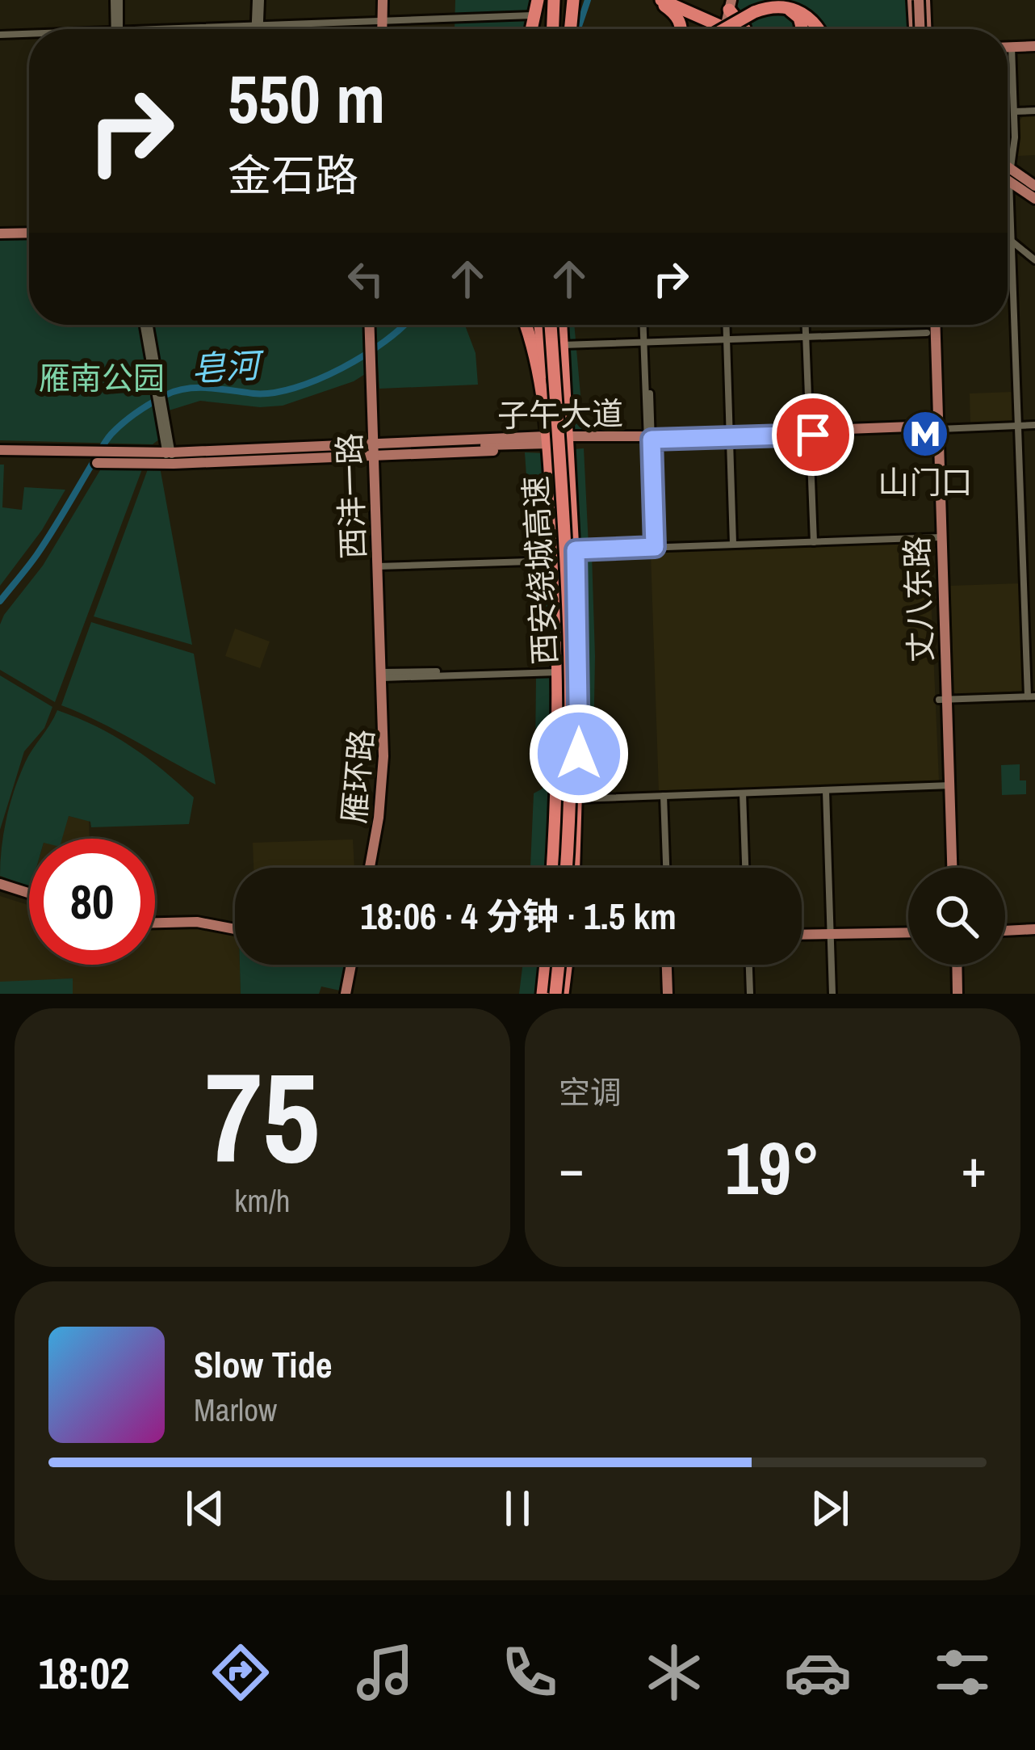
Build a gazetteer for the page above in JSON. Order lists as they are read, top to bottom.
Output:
{
  "streets": {
    "highway": ["西安绕城高速"],
    "main road": [
      "子午大道",
      "西沣一路",
      "丈八东路",
      "雁环路"
    ]
  },
  "crossings": [
    ["子午大道", "丈八东路"],
    ["西沣一路", "雁环路"]
  ],
  "water": ["皂河"],
  "parks": ["雁南公园"],
  "places": {
    "metro station": ["山门口"]
  },
  "page": {
    "turn": ["550 m", "金石路"],
    "limit": "80",
    "trip": "18:06 · 4 分钟 · 1.5 km",
    "tile": [
      ["75", "km/h"],
      "空调"
    ],
    "heat": ["−", "19°", "+"],
    "song": ["Slow Tide", "Marlow"],
    "tabs": "18:02"
  }
}
